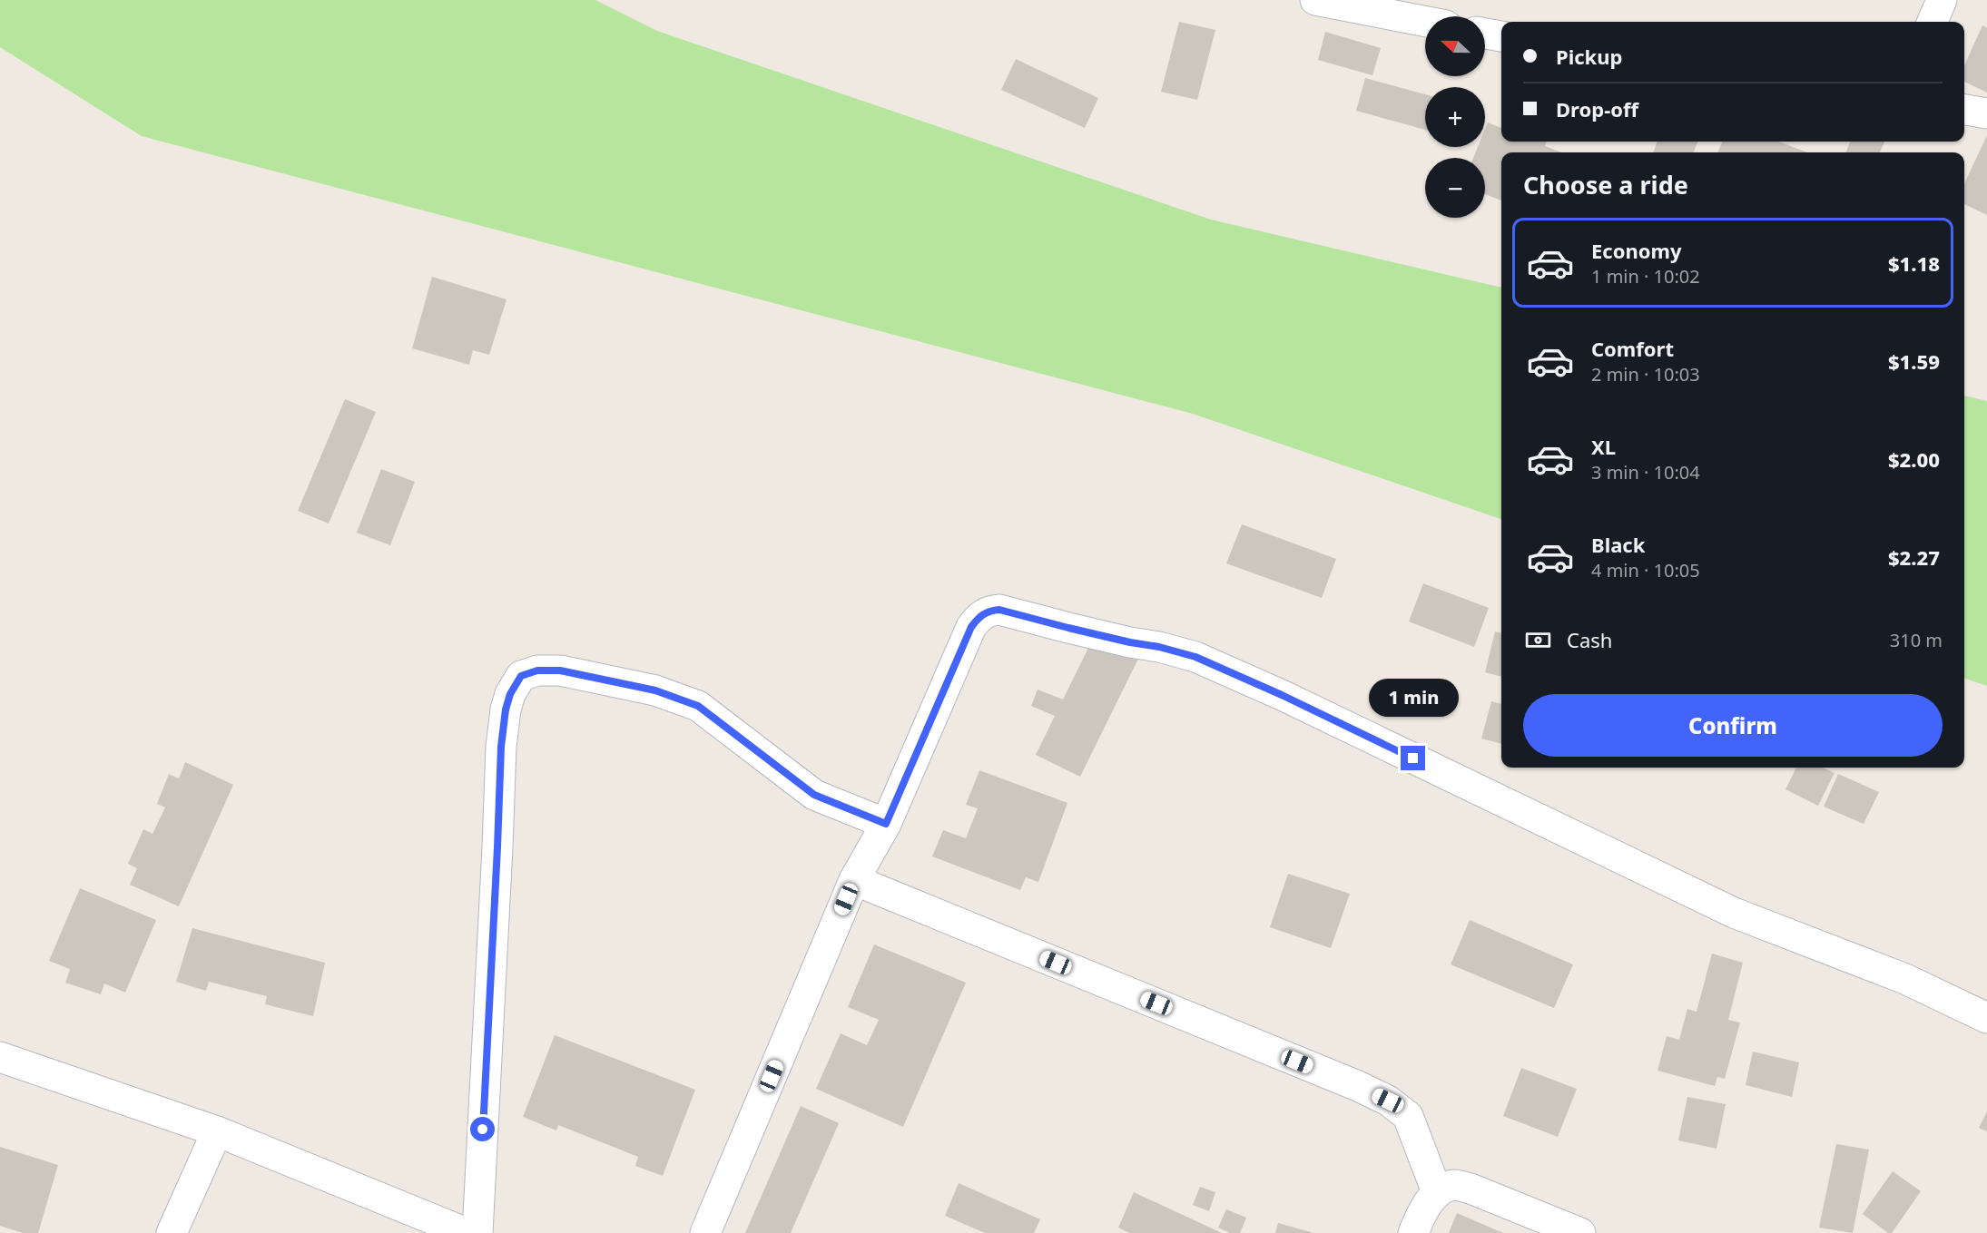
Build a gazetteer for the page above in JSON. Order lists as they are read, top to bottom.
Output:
{
  "north": "left",
  "page": {
    "map_buttons": ["+", "−"],
    "banner": ["Pickup", "Drop-off"],
    "heading": "Choose a ride",
    "list": [
      {
        "name": "Economy",
        "note": "1 min · 10:02",
        "value": "$1.18"
      },
      {
        "name": "Comfort",
        "note": "2 min · 10:03",
        "value": "$1.59"
      },
      {
        "name": "XL",
        "note": "3 min · 10:04",
        "value": "$2.00"
      },
      {
        "name": "Black",
        "note": "4 min · 10:05",
        "value": "$2.27"
      }
    ],
    "pay": ["Cash", "310 m"],
    "bubble": "1 min",
    "buttons": "Confirm"
  }
}
